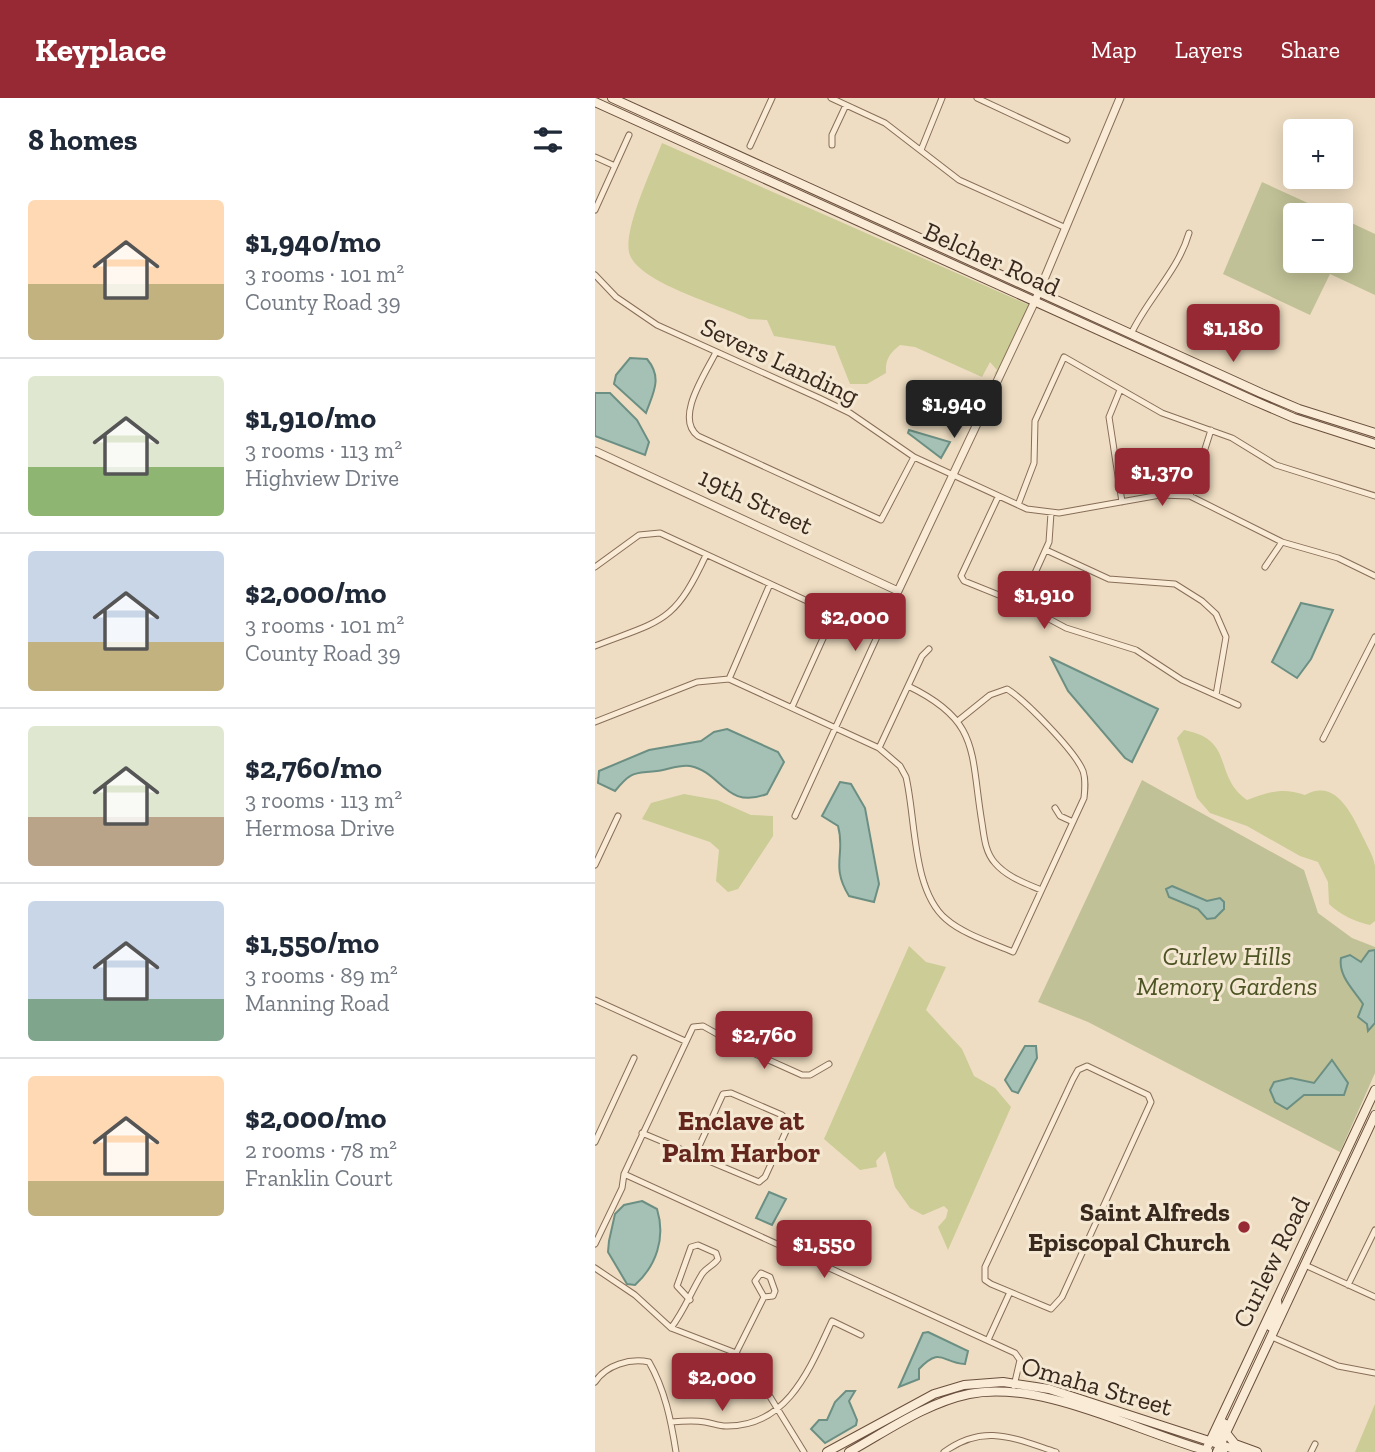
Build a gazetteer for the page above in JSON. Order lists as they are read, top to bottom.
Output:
{
  "streets": {
    "main road": ["Belcher Road", "Curlew Road", "Omaha Street"],
    "street": ["Severs Landing", "19th Street"]
  },
  "crossings": [
    ["Curlew Road", "Omaha Street"]
  ],
  "districts": ["Enclave at Palm Harbor"],
  "parks": ["Curlew Hills Memory Gardens"],
  "places": ["Saint Alfreds Episcopal Church"],
  "page": {
    "header": "Keyplace",
    "nav": ["Map", "Layers", "Share"],
    "heading": "8 homes",
    "map_buttons": ["+", "−"],
    "list": [
      {
        "name": "$1,940/mo",
        "note": "3 rooms · 101 m² · County Road 39"
      },
      {
        "name": "$1,910/mo",
        "note": "3 rooms · 113 m² · Highview Drive"
      },
      {
        "name": "$2,000/mo",
        "note": "3 rooms · 101 m² · County Road 39"
      },
      {
        "name": "$2,760/mo",
        "note": "3 rooms · 113 m² · Hermosa Drive"
      },
      {
        "name": "$1,550/mo",
        "note": "3 rooms · 89 m² · Manning Road"
      },
      {
        "name": "$2,000/mo",
        "note": "2 rooms · 78 m² · Franklin Court"
      }
    ],
    "price": [
      "$1,180",
      "$1,940",
      "$1,370",
      "$1,910",
      "$2,000",
      "$2,760",
      "$1,550",
      "$2,000"
    ]
  }
}
